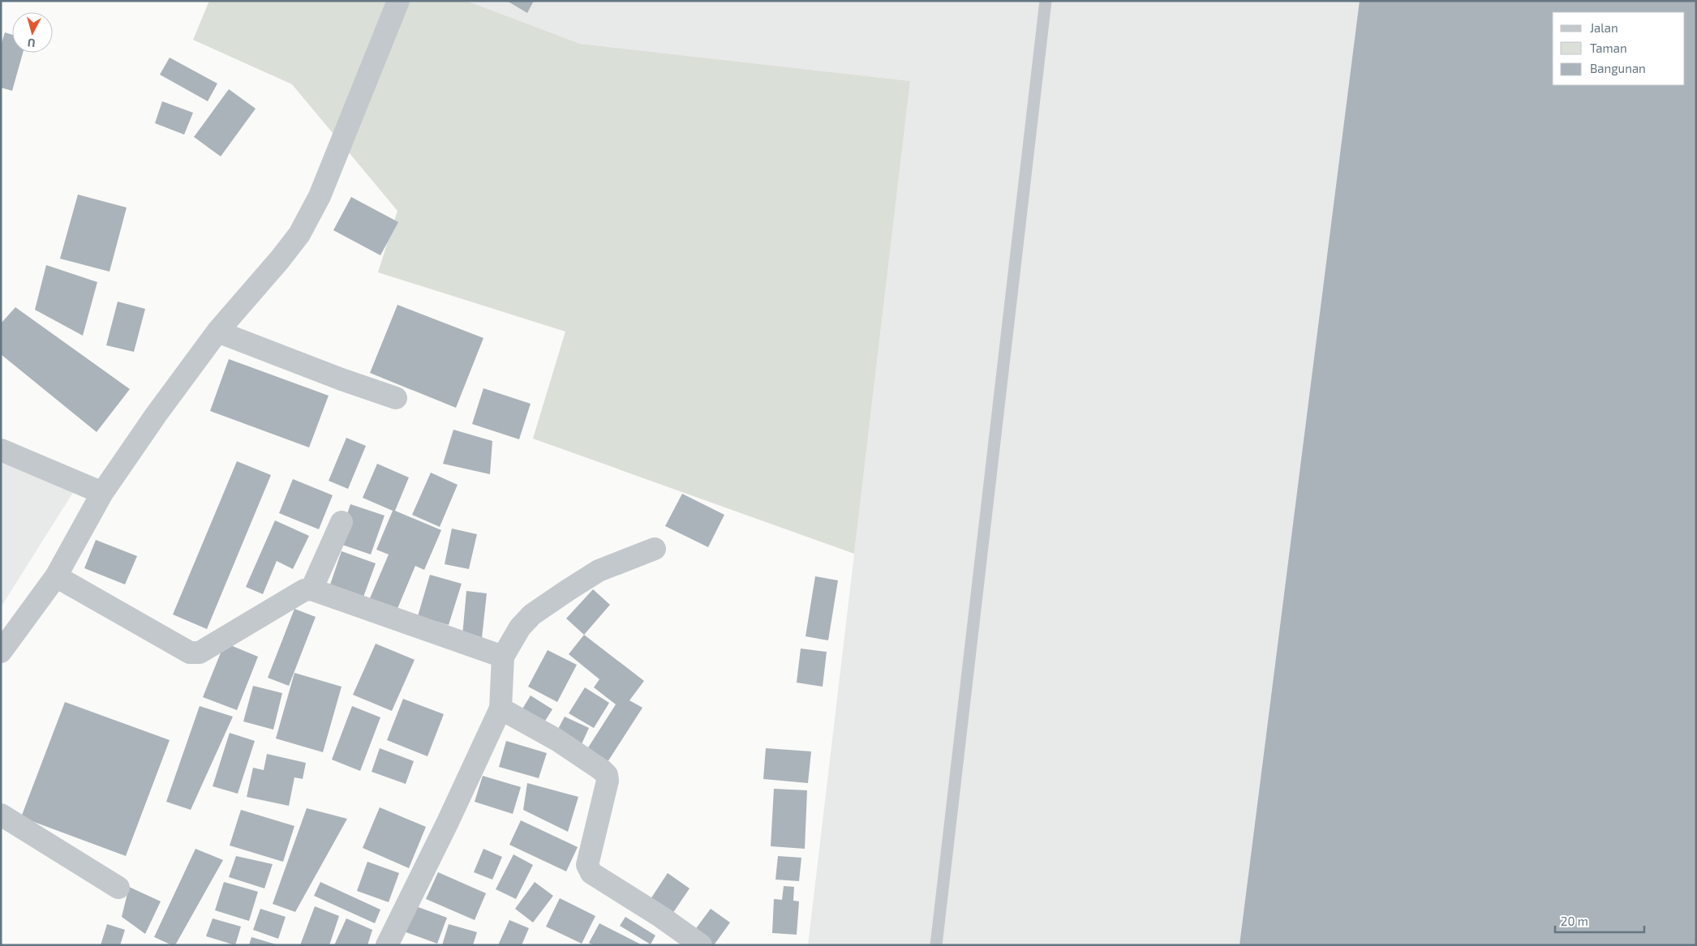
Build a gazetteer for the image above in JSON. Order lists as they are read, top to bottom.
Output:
{
  "legend": ["Jalan", "Taman", "Bangunan"],
  "scale_bar": "20 m",
  "north": "bottom"
}
